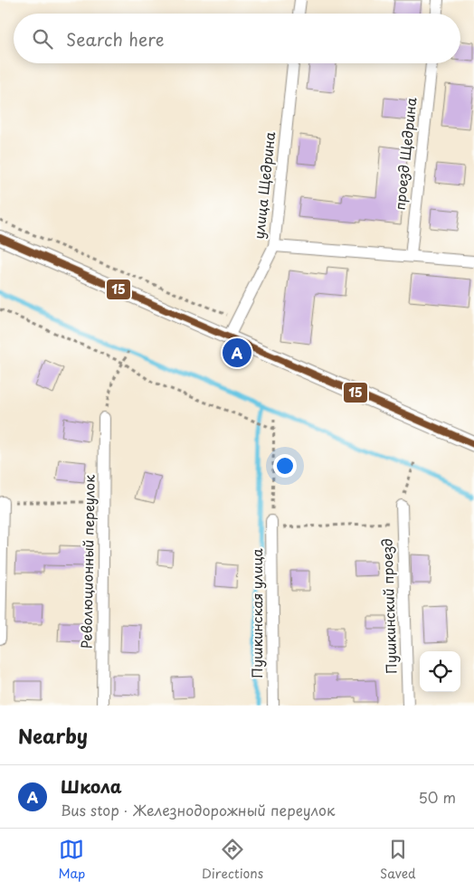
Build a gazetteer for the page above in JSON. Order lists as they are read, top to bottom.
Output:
{
  "streets": {
    "street": [
      "проезд Щедрина",
      "улица Щедрина",
      "Революционный переулок",
      "Пушкинский проезд",
      "Пушкинская улица"
    ]
  },
  "lines": ["transit line 15"],
  "page": {
    "search": "Search here",
    "pins": "A",
    "heading": "Nearby",
    "list": [
      {
        "mark": "A",
        "name": "Школа",
        "note": "Bus stop · Железнодорожный переулок",
        "value": "50 m"
      }
    ],
    "nav": ["Map", "Directions", "Saved"]
  }
}
